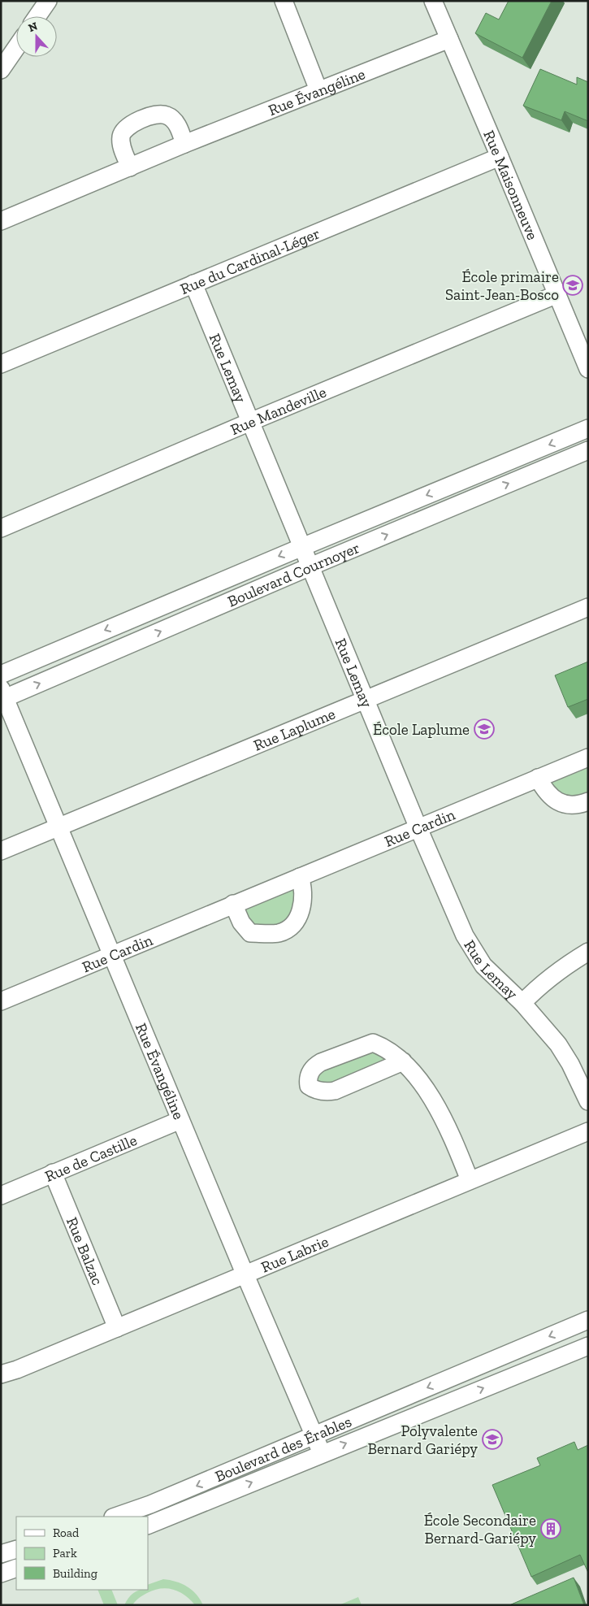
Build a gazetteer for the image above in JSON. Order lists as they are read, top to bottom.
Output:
{
  "streets": {
    "street": [
      "Rue Évangéline",
      "Rue Maisonneuve",
      "Rue du Cardinal-Léger",
      "Rue Lemay",
      "Rue Mandeville",
      "Boulevard Cournoyer",
      "Rue Laplume",
      "Rue Cardin",
      "Rue de Castille",
      "Rue Balzac",
      "Rue Labrie",
      "Boulevard des Érables"
    ]
  },
  "crossings": [
    ["Rue Évangéline", "Rue Maisonneuve"],
    ["Rue Évangéline", "Boulevard Cournoyer"],
    ["Rue Évangéline", "Rue Laplume"],
    ["Rue Évangéline", "Rue Cardin"],
    ["Rue Évangéline", "Rue de Castille"],
    ["Rue Évangéline", "Rue Labrie"],
    ["Rue Évangéline", "Boulevard des Érables"],
    ["Rue Maisonneuve", "Rue du Cardinal-Léger"],
    ["Rue Maisonneuve", "Rue Mandeville"],
    ["Rue du Cardinal-Léger", "Rue Lemay"],
    ["Rue Lemay", "Rue Mandeville"],
    ["Rue Lemay", "Boulevard Cournoyer"],
    ["Rue Lemay", "Rue Laplume"],
    ["Rue Lemay", "Rue Cardin"],
    ["Rue de Castille", "Rue Balzac"],
    ["Rue Balzac", "Rue Labrie"]
  ],
  "places": {
    "school or university": ["École primaire Saint-Jean-Bosco", "École Laplume", "Polyvalente Bernard Gariépy"],
    "building": ["École Secondaire Bernard-Gariépy"]
  },
  "legend": ["Road", "Park", "Building"],
  "north": "top"
}
